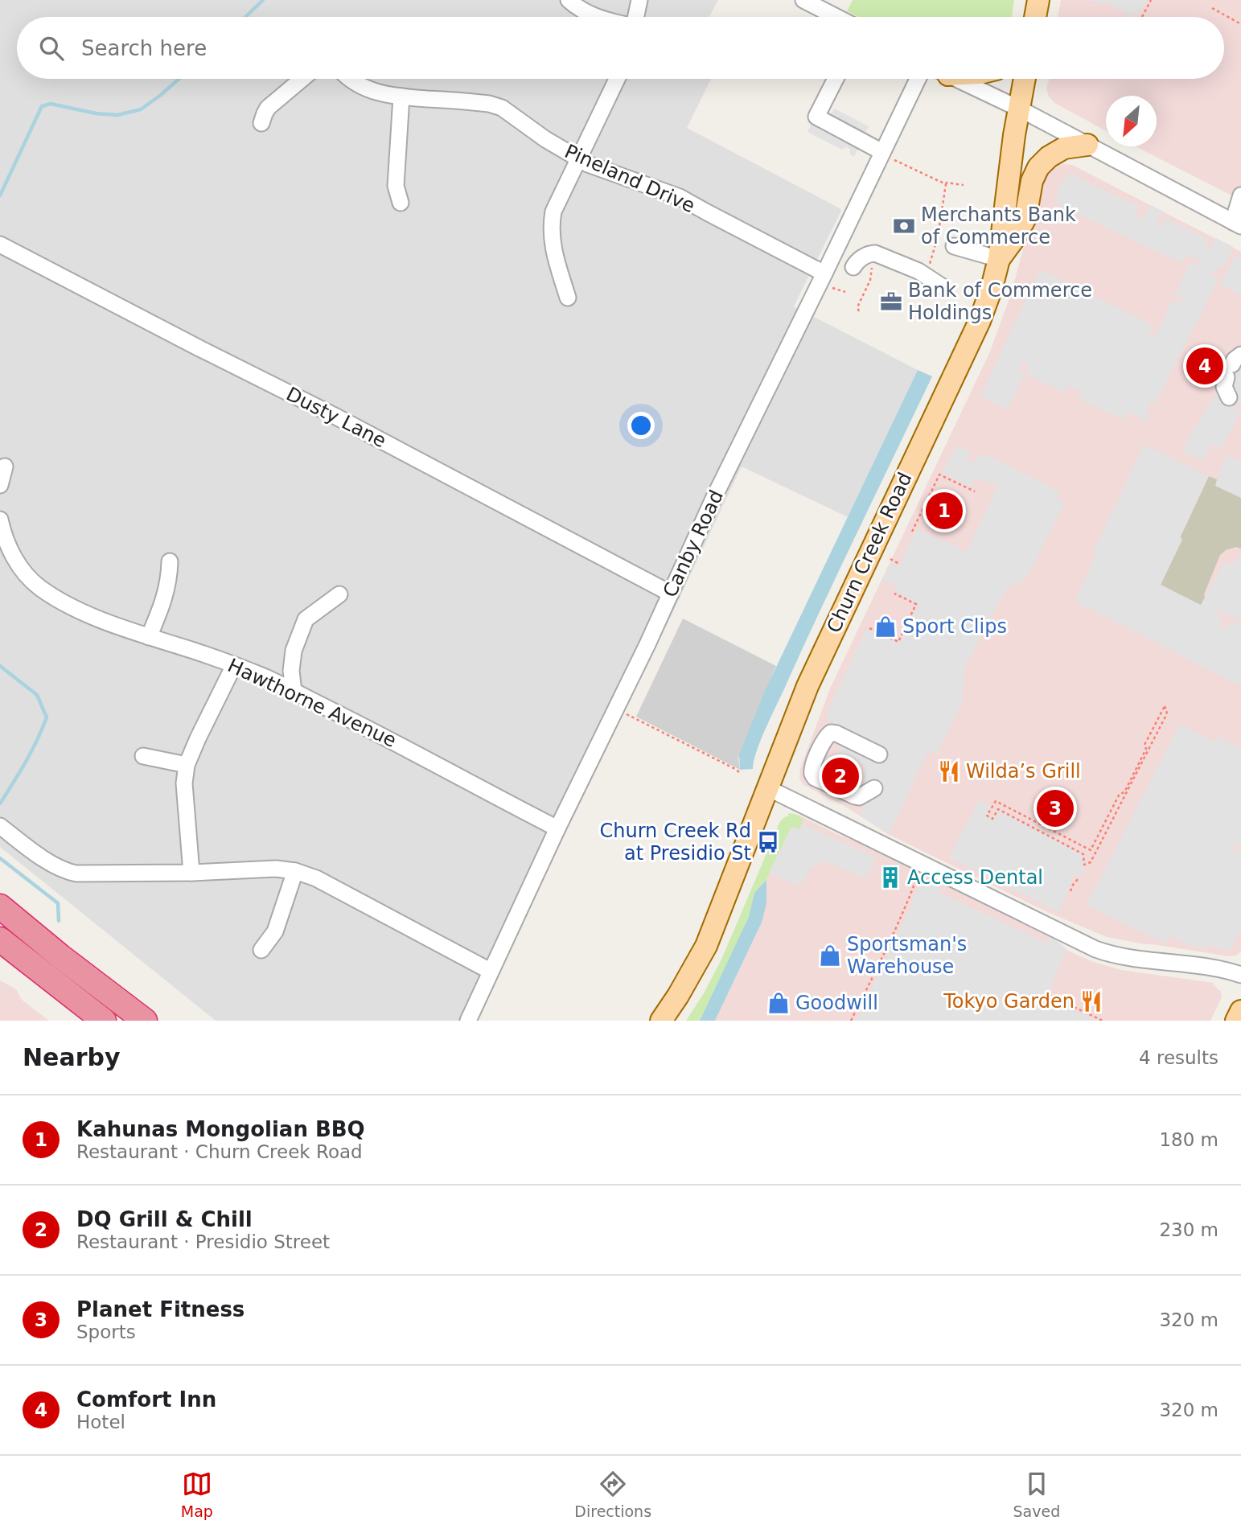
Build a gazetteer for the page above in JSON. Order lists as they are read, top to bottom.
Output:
{
  "streets": {
    "main road": ["Churn Creek Road"],
    "street": [
      "Pineland Drive",
      "Dusty Lane",
      "Canby Road",
      "Hawthorne Avenue"
    ]
  },
  "crossings": [
    ["Pineland Drive", "Canby Road"],
    ["Dusty Lane", "Canby Road"],
    ["Canby Road", "Hawthorne Avenue"]
  ],
  "places": {
    "bank": ["Merchants Bank of Commerce"],
    "office": ["Bank of Commerce Holdings"],
    "shop": ["Sport Clips", "Sportsman's Warehouse", "Goodwill"],
    "restaurant": ["Wilda’s Grill", "Tokyo Garden"],
    "bus stop": ["Churn Creek Rd at Presidio St"],
    "building": ["Access Dental"]
  },
  "north": "bottom left",
  "page": {
    "search": "Search here",
    "pins": [
      "4",
      "1",
      "2",
      "3"
    ],
    "heading": ["Nearby", "4 results"],
    "list": [
      {
        "mark": "1",
        "name": "Kahunas Mongolian BBQ",
        "note": "Restaurant · Churn Creek Road",
        "value": "180 m"
      },
      {
        "mark": "2",
        "name": "DQ Grill & Chill",
        "note": "Restaurant · Presidio Street",
        "value": "230 m"
      },
      {
        "mark": "3",
        "name": "Planet Fitness",
        "note": "Sports",
        "value": "320 m"
      },
      {
        "mark": "4",
        "name": "Comfort Inn",
        "note": "Hotel",
        "value": "320 m"
      }
    ],
    "nav": ["Map", "Directions", "Saved"]
  }
}
